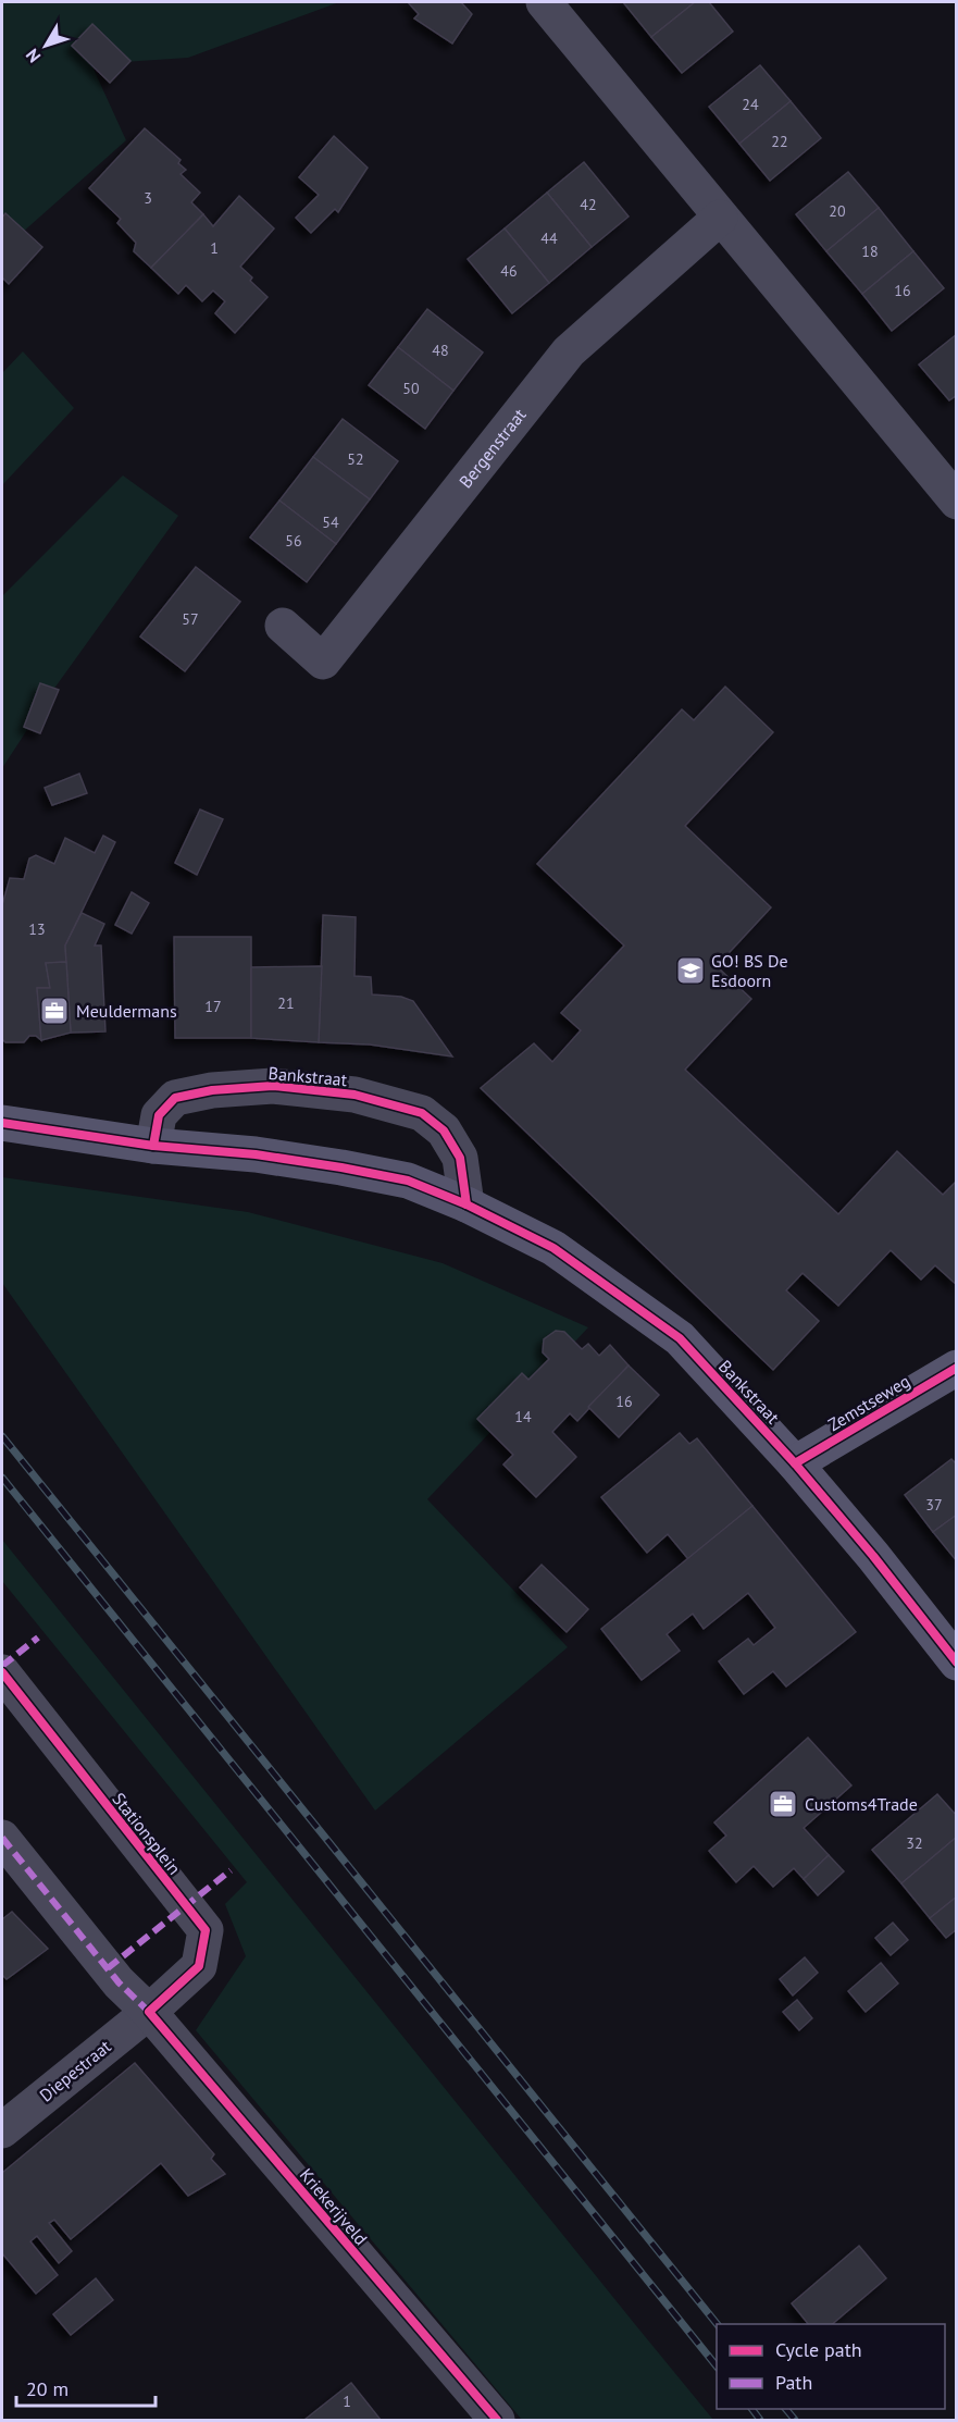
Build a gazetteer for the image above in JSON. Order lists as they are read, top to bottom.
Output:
{
  "streets": {
    "street": [
      "Bergenstraat",
      "Bankstraat",
      "Zemstseweg",
      "Stationsplein",
      "Diepestraat",
      "Kriekerijveld"
    ]
  },
  "crossings": [
    ["Bankstraat", "Zemstseweg"],
    ["Stationsplein", "Diepestraat"],
    ["Stationsplein", "Kriekerijveld"],
    ["Diepestraat", "Kriekerijveld"]
  ],
  "places": {
    "school or university": ["GO! BS De Esdoorn"],
    "office": ["Meuldermans", "Customs4Trade"]
  },
  "house_numbers": [
    "24",
    "22",
    "3",
    "42",
    "20",
    "44",
    "1",
    "18",
    "46",
    "16",
    "48",
    "50",
    "52",
    "54",
    "56",
    "57",
    "13",
    "21",
    "17",
    "16",
    "14",
    "37",
    "32",
    "1"
  ],
  "legend": ["Cycle path", "Path"],
  "scale_bar": "20 m",
  "north": "bottom left"
}
